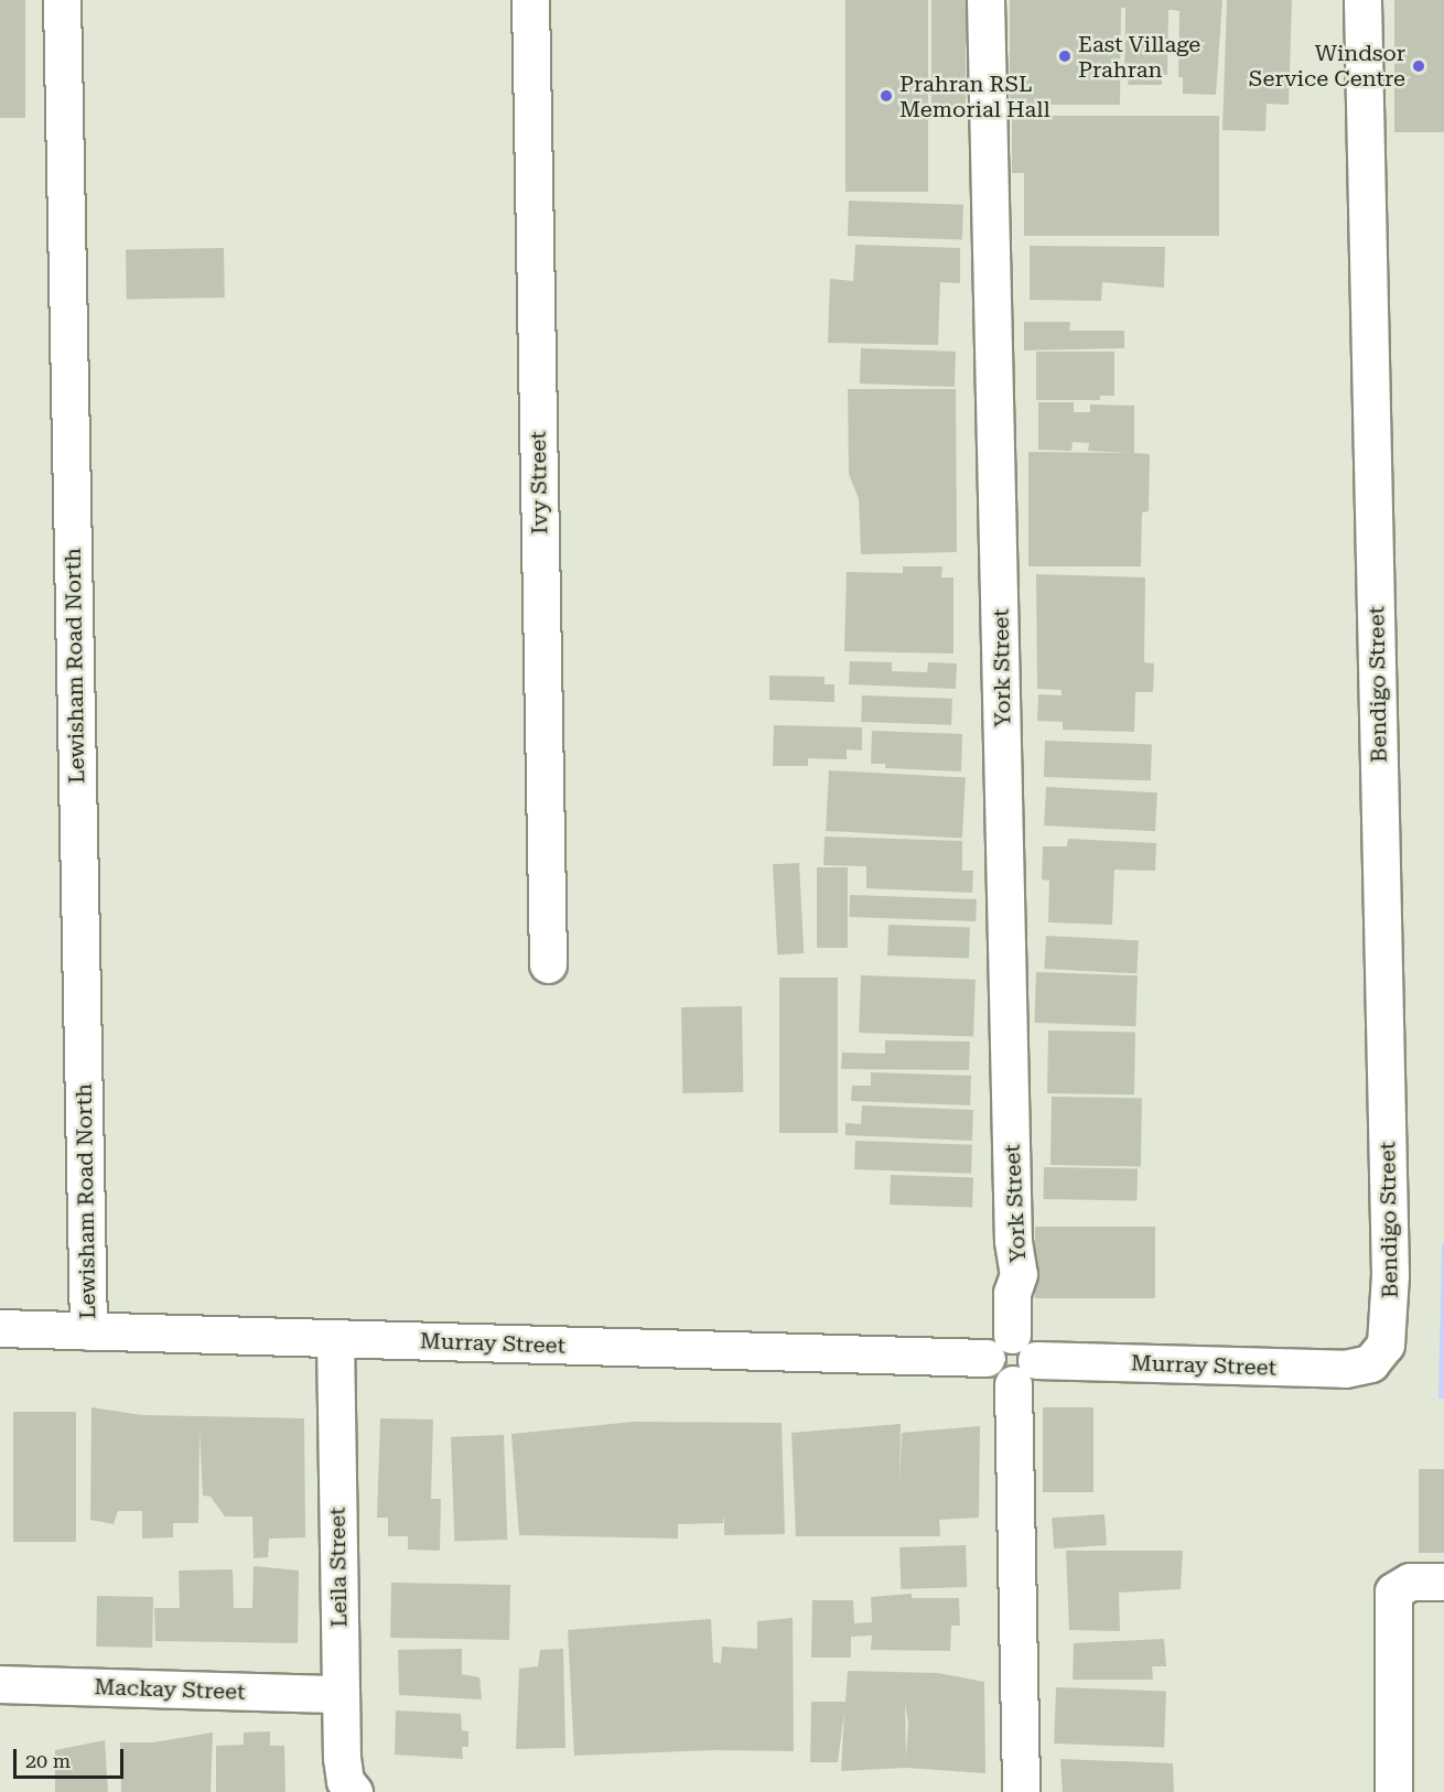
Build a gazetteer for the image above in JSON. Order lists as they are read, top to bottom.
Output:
{
  "streets": {
    "street": [
      "Ivy Street",
      "Lewisham Road North",
      "York Street",
      "Bendigo Street",
      "Murray Street",
      "Leila Street",
      "Mackay Street"
    ]
  },
  "crossings": [
    ["Lewisham Road North", "Murray Street"],
    ["York Street", "Murray Street"],
    ["Bendigo Street", "Murray Street"],
    ["Murray Street", "Leila Street"],
    ["Leila Street", "Mackay Street"]
  ],
  "places": ["East Village Prahran", "Windsor Service Centre", "Prahran RSL Memorial Hall"],
  "scale_bar": "20 m"
}
